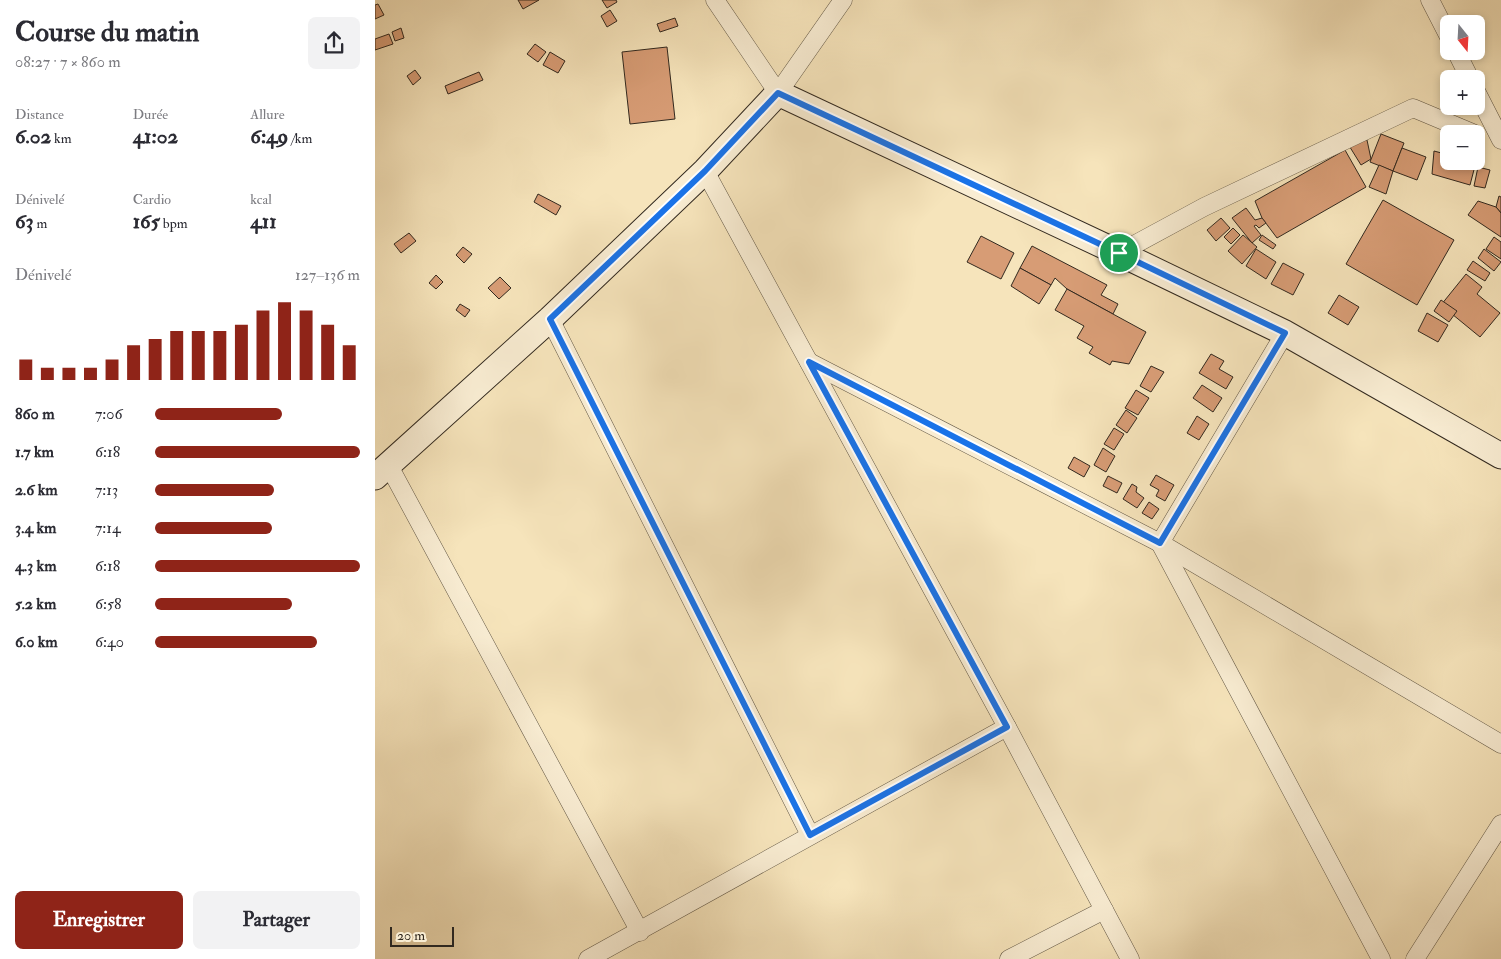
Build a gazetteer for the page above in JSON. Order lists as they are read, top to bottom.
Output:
{
  "scale_bar": "20 m",
  "north": "bottom",
  "page": {
    "heading": ["Course du matin", "08:27 · 7 × 860 m"],
    "map_buttons": ["+", "−"],
    "stats": [
      ["Distance", "6.02 km"],
      ["Durée", "41:02"],
      ["Allure", "6:49 /km"],
      ["Dénivelé", "63 m"],
      ["Cardio", "165 bpm"],
      ["kcal", "411"]
    ],
    "chart": ["Dénivelé", "127–136 m"],
    "list": [
      {
        "name": "860 m",
        "note": "7:06"
      },
      {
        "name": "1.7 km",
        "note": "6:18"
      },
      {
        "name": "2.6 km",
        "note": "7:13"
      },
      {
        "name": "3.4 km",
        "note": "7:14"
      },
      {
        "name": "4.3 km",
        "note": "6:18"
      },
      {
        "name": "5.2 km",
        "note": "6:58"
      },
      {
        "name": "6.0 km",
        "note": "6:40"
      }
    ],
    "buttons": ["Enregistrer", "Partager"],
    "scale": "20 m"
  }
}
